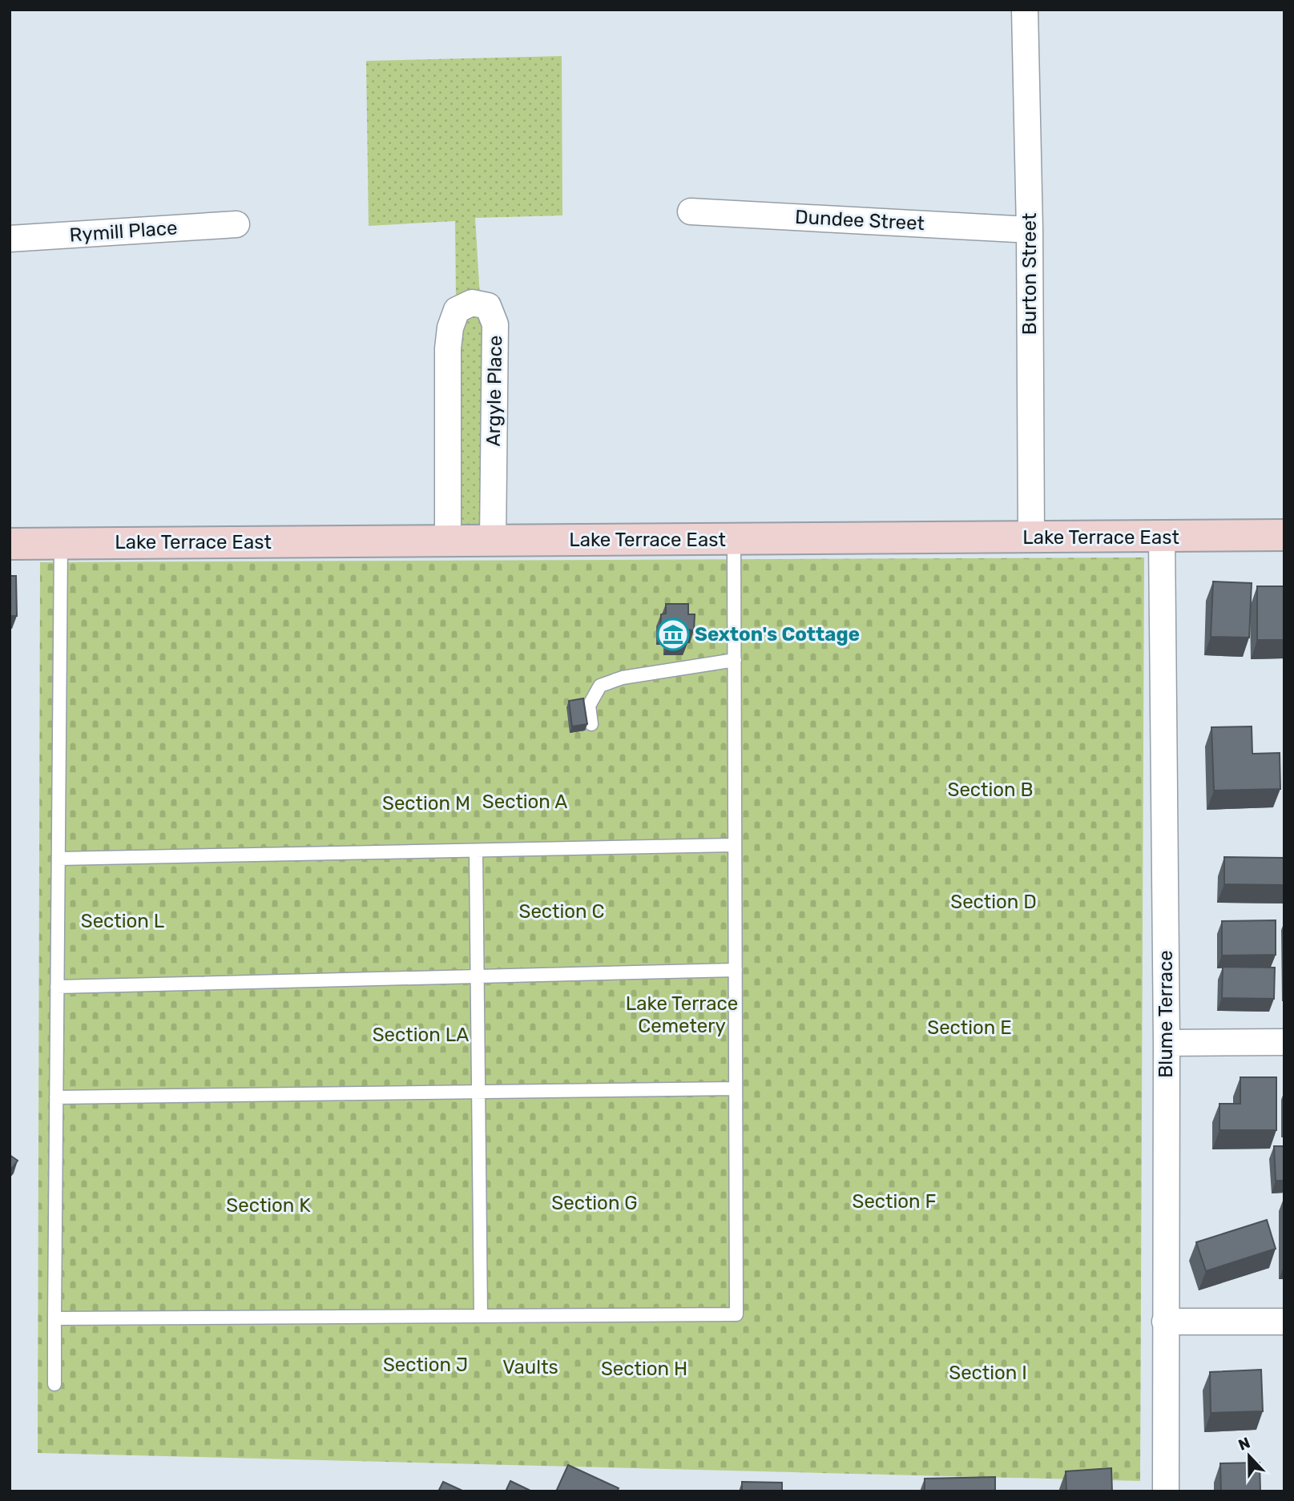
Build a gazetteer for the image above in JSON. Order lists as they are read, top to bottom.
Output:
{
  "streets": {
    "street": [
      "Dundee Street",
      "Rymill Place",
      "Burton Street",
      "Argyle Place",
      "Lake Terrace East",
      "Blume Terrace"
    ]
  },
  "crossings": [
    ["Dundee Street", "Burton Street"],
    ["Burton Street", "Lake Terrace East"],
    ["Argyle Place", "Lake Terrace East"],
    ["Lake Terrace East", "Blume Terrace"]
  ],
  "parks": [
    "Section B",
    "Section A",
    "Section M",
    "Section D",
    "Section C",
    "Section L",
    "Lake Terrace Cemetery",
    "Section E",
    "Section LA",
    "Section F",
    "Section G",
    "Section K",
    "Section J",
    "Vaults",
    "Section H",
    "Section I"
  ],
  "places": {
    "museum": ["Sexton's Cottage"]
  },
  "north": "top"
}
